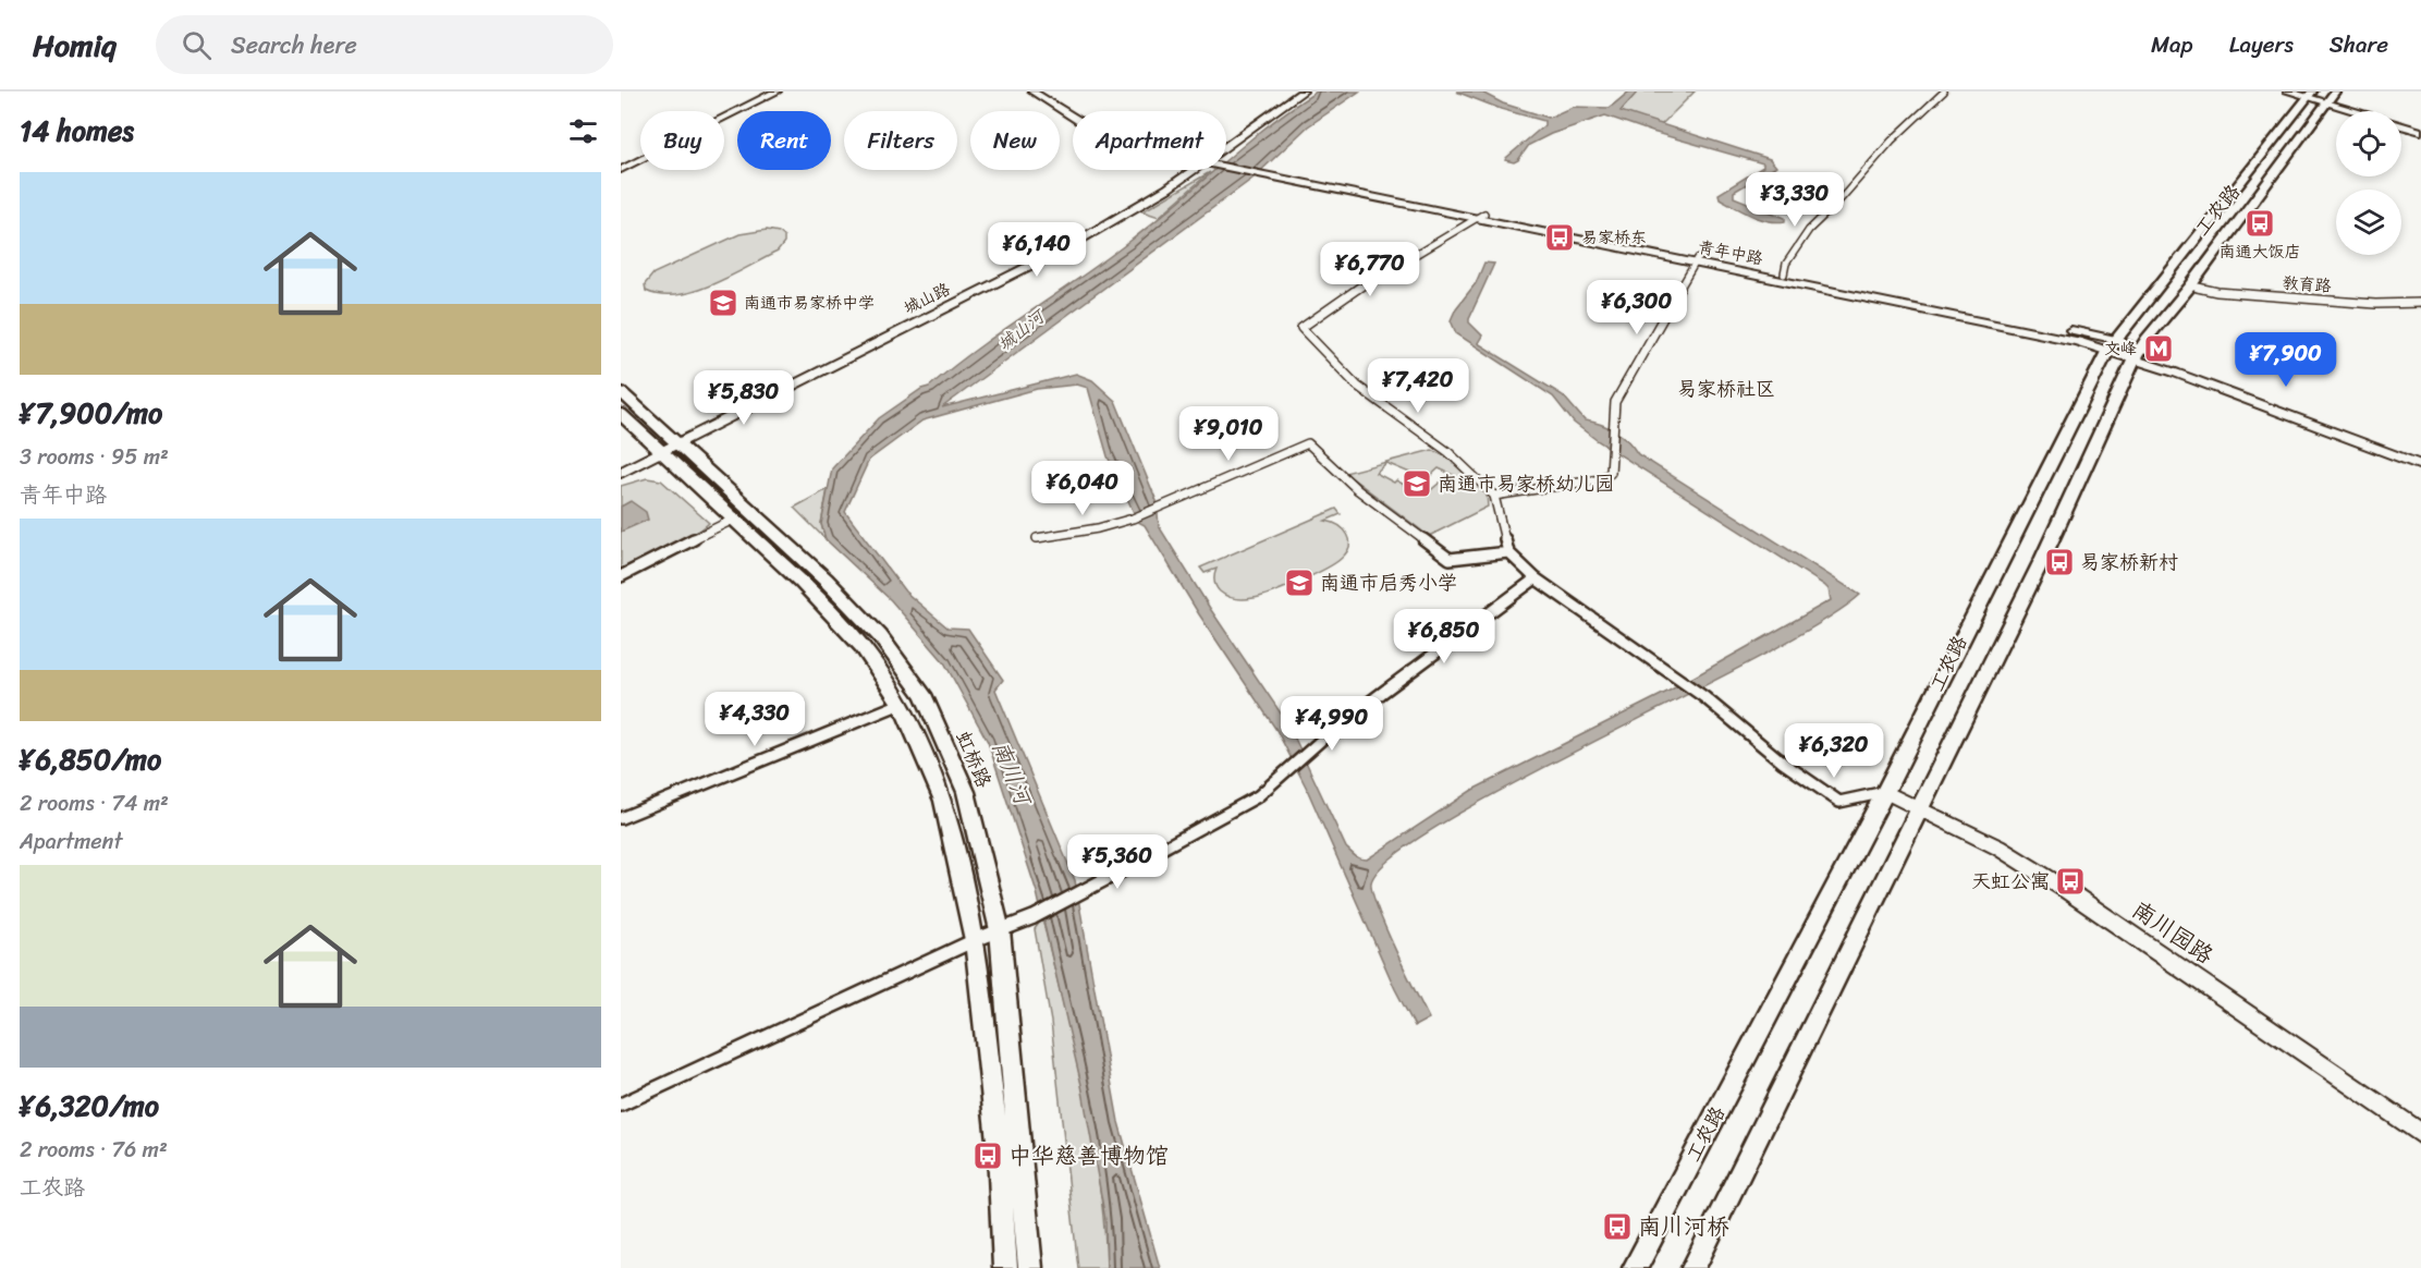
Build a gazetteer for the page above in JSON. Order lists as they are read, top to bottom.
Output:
{
  "streets": {
    "main road": [
      "工农路",
      "青年中路",
      "城山路",
      "虹桥路",
      "南川园路"
    ],
    "street": ["教育路"]
  },
  "crossings": [
    ["工农路", "青年中路"],
    ["工农路", "教育路"],
    ["工农路", "南川园路"],
    ["城山路", "虹桥路"]
  ],
  "districts": ["易家桥社区"],
  "water": ["城山河", "南川河"],
  "places": {
    "bus stop": [
      "南通大饭店",
      "易家桥东",
      "易家桥新村",
      "天虹公寓",
      "中华慈善博物馆",
      "南川河桥"
    ],
    "school or university": ["南通市易家桥中学", "南通市易家桥幼儿园", "南通市启秀小学"],
    "metro station": ["文峰"]
  },
  "page": {
    "header": "Homiq",
    "search": "Search here",
    "nav": ["Map", "Layers", "Share"],
    "heading": "14 homes",
    "chip": [
      "Buy",
      "Rent",
      "Filters",
      "New",
      "Apartment"
    ],
    "list": [
      {
        "name": "¥7,900/mo",
        "note": "3 rooms · 95 m² · 青年中路"
      },
      {
        "name": "¥6,850/mo",
        "note": "2 rooms · 74 m² · Apartment"
      },
      {
        "name": "¥6,320/mo",
        "note": "2 rooms · 76 m² · 工农路"
      }
    ],
    "price": [
      "¥3,330",
      "¥6,140",
      "¥6,770",
      "¥6,300",
      "¥7,900",
      "¥7,420",
      "¥5,830",
      "¥9,010",
      "¥6,040",
      "¥6,850",
      "¥4,330",
      "¥4,990",
      "¥6,320",
      "¥5,360"
    ]
  }
}
